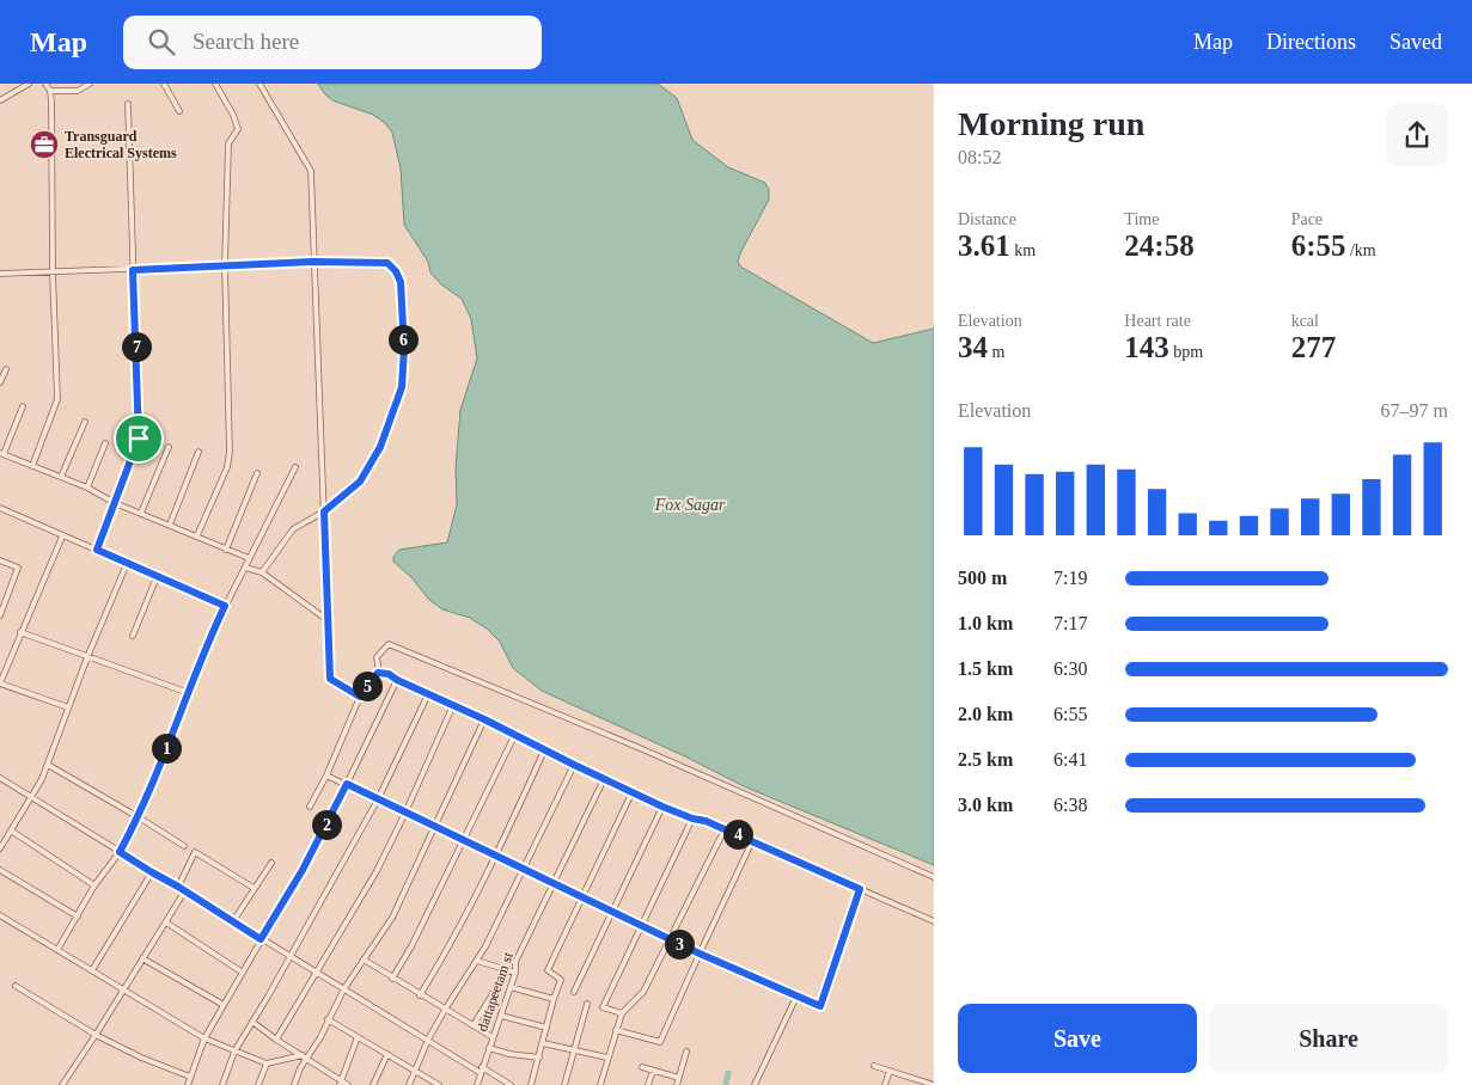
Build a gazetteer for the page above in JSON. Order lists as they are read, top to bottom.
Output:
{
  "streets": {
    "street": ["dattapeetam st"]
  },
  "water": ["Fox Sagar"],
  "places": {
    "office": ["Transguard Electrical Systems"]
  },
  "page": {
    "header": "Map",
    "search": "Search here",
    "nav": ["Map", "Directions", "Saved"],
    "heading": ["Morning run", "08:52"],
    "stats": [
      ["Distance", "3.61 km"],
      ["Time", "24:58"],
      ["Pace", "6:55 /km"],
      ["Elevation", "34 m"],
      ["Heart rate", "143 bpm"],
      ["kcal", "277"]
    ],
    "pins": [
      "6",
      "7",
      "5",
      "1",
      "2",
      "4",
      "3"
    ],
    "chart": ["Elevation", "67–97 m"],
    "list": [
      {
        "name": "500 m",
        "note": "7:19"
      },
      {
        "name": "1.0 km",
        "note": "7:17"
      },
      {
        "name": "1.5 km",
        "note": "6:30"
      },
      {
        "name": "2.0 km",
        "note": "6:55"
      },
      {
        "name": "2.5 km",
        "note": "6:41"
      },
      {
        "name": "3.0 km",
        "note": "6:38"
      }
    ],
    "buttons": ["Save", "Share"]
  }
}
